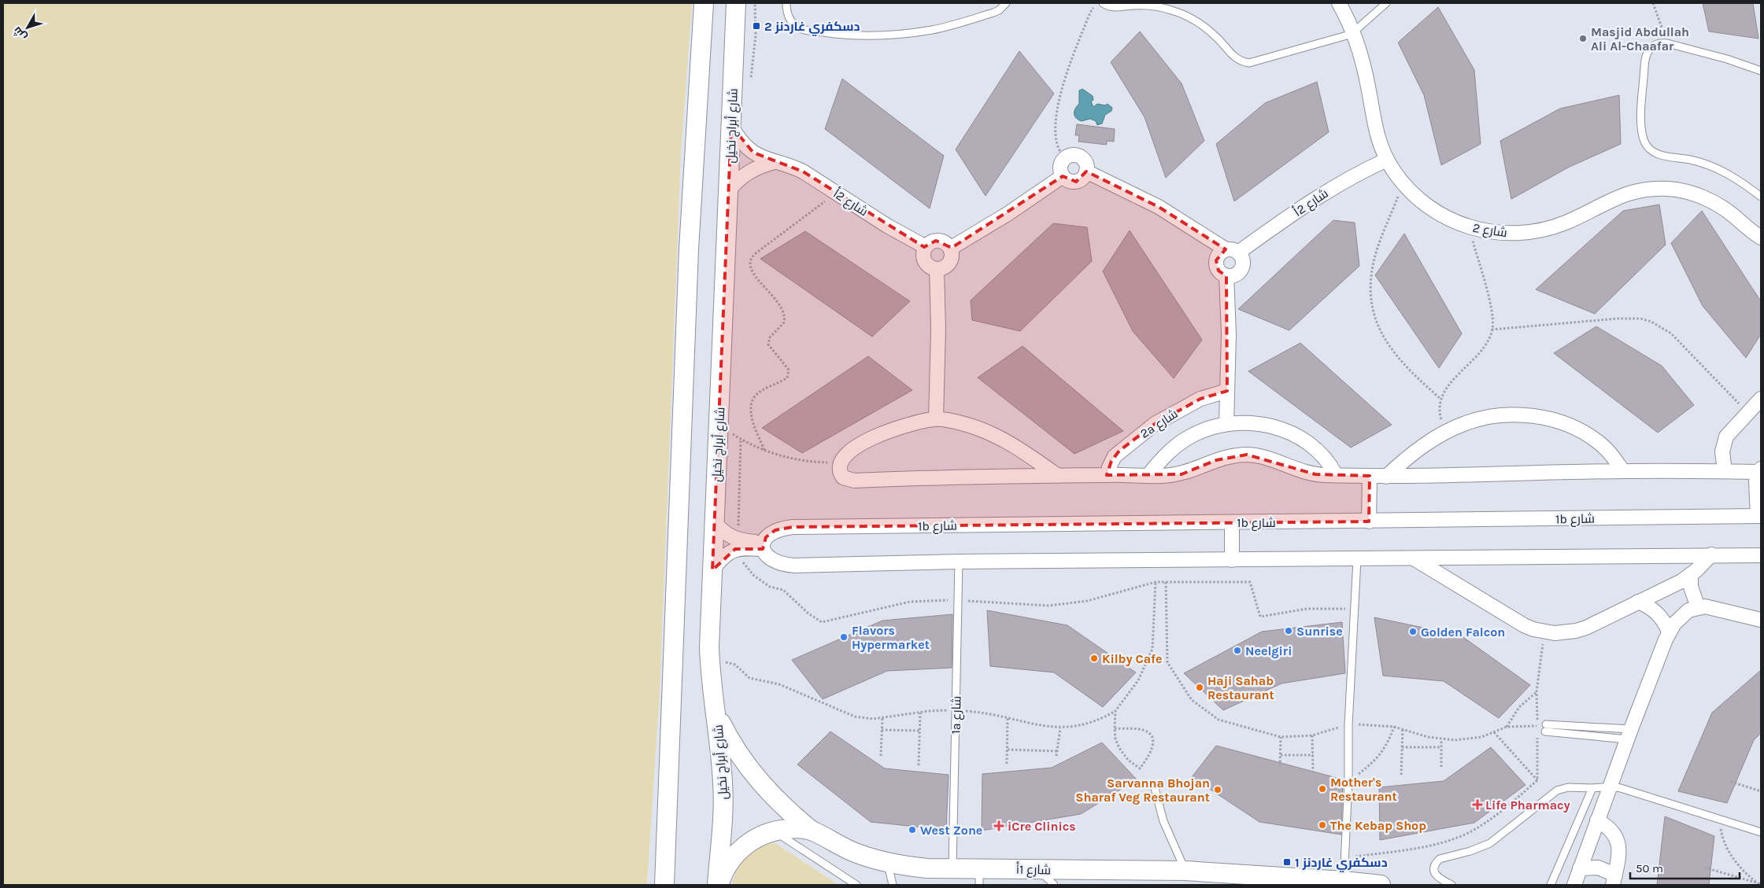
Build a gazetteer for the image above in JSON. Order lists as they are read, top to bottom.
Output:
{
  "streets": {
    "street": [
      "شارع أبراج نخيل",
      "شارع 2أ",
      "شارع 2",
      "2a شارع",
      "1b شارع",
      "شارع 1أ"
    ],
    "lane": ["1a شارع"]
  },
  "crossings": [
    ["شارع أبراج نخيل", "شارع 2أ"],
    ["شارع أبراج نخيل", "شارع 1أ"],
    ["شارع 2أ", "شارع 2"],
    ["1a شارع", "شارع 1أ"]
  ],
  "places": {
    "transit": ["دسكفري غاردنز 2", "دسكفري غاردنز 1"],
    "other": [
      "Masjid Abdullah Ali Al-Chaafar",
      "Sunrise",
      "Golden Falcon",
      "Flavors Hypermarket",
      "Neelgiri",
      "Kilby Cafe",
      "Haji Sahab Restaurant",
      "Mother's Restaurant",
      "Sarvanna Bhojan Sharaf Veg Restaurant",
      "The Kebap Shop",
      "West Zone"
    ],
    "health": ["Life Pharmacy", "iCre Clinics"]
  },
  "scale_bar": "50 m",
  "north": "bottom left"
}
